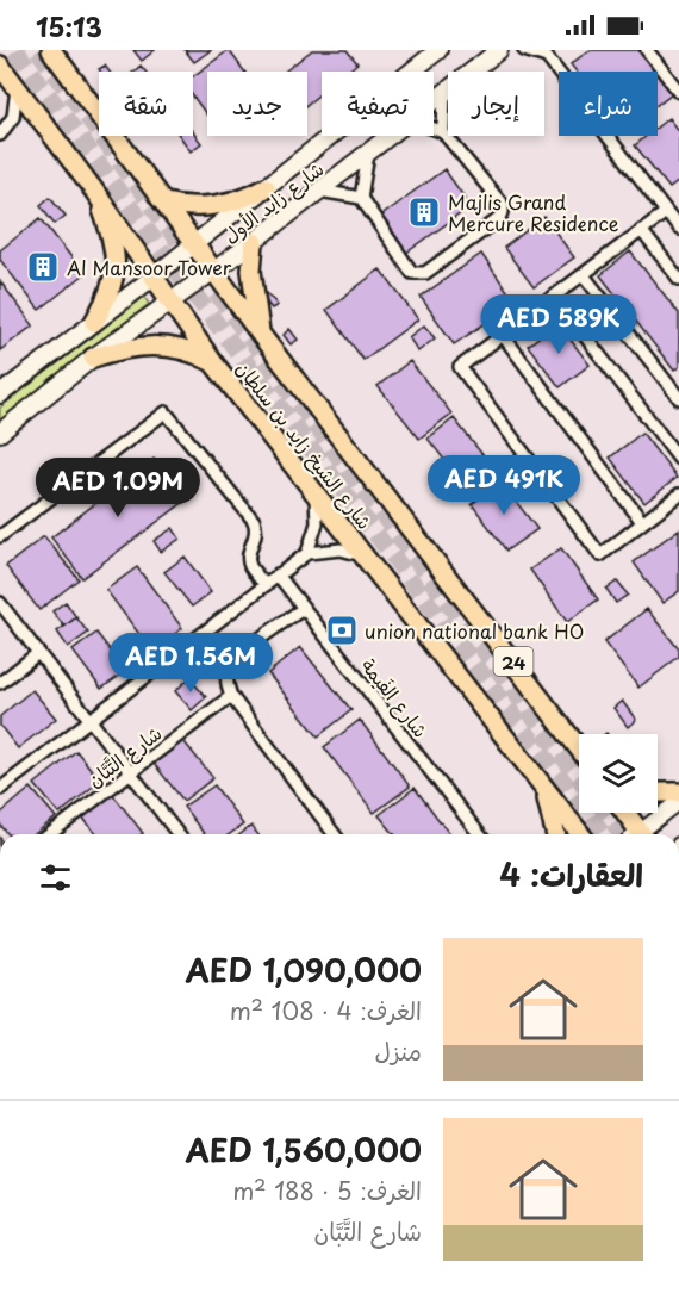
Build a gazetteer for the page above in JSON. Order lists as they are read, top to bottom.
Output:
{
  "streets": {
    "main road": ["شارع زايد الأول", "شارع الشيخ زايد بن سلطان", "24"],
    "street": ["شارع الفَيمة", "شارع التَّبَّان"]
  },
  "crossings": [
    ["شارع زايد الأول", "شارع الشيخ زايد بن سلطان"]
  ],
  "places": {
    "building": ["Majlis Grand Mercure Residence", "Al Mansoor Tower"],
    "bank": ["union national bank HO"]
  },
  "page": {
    "status": "15:13",
    "chip": [
      "شراء",
      "إيجار",
      "تصفية",
      "جديد",
      "شقة"
    ],
    "price": [
      "AED 589K",
      "AED 491K",
      "AED 1.09M",
      "AED 1.56M"
    ],
    "heading": "العقارات: 4",
    "list": [
      {
        "name": "AED 1,090,000",
        "note": "الغرف: 4 · 108 m² · منزل"
      },
      {
        "name": "AED 1,560,000",
        "note": "الغرف: 5 · 188 m² · شارع التَّبَّان"
      }
    ]
  }
}
